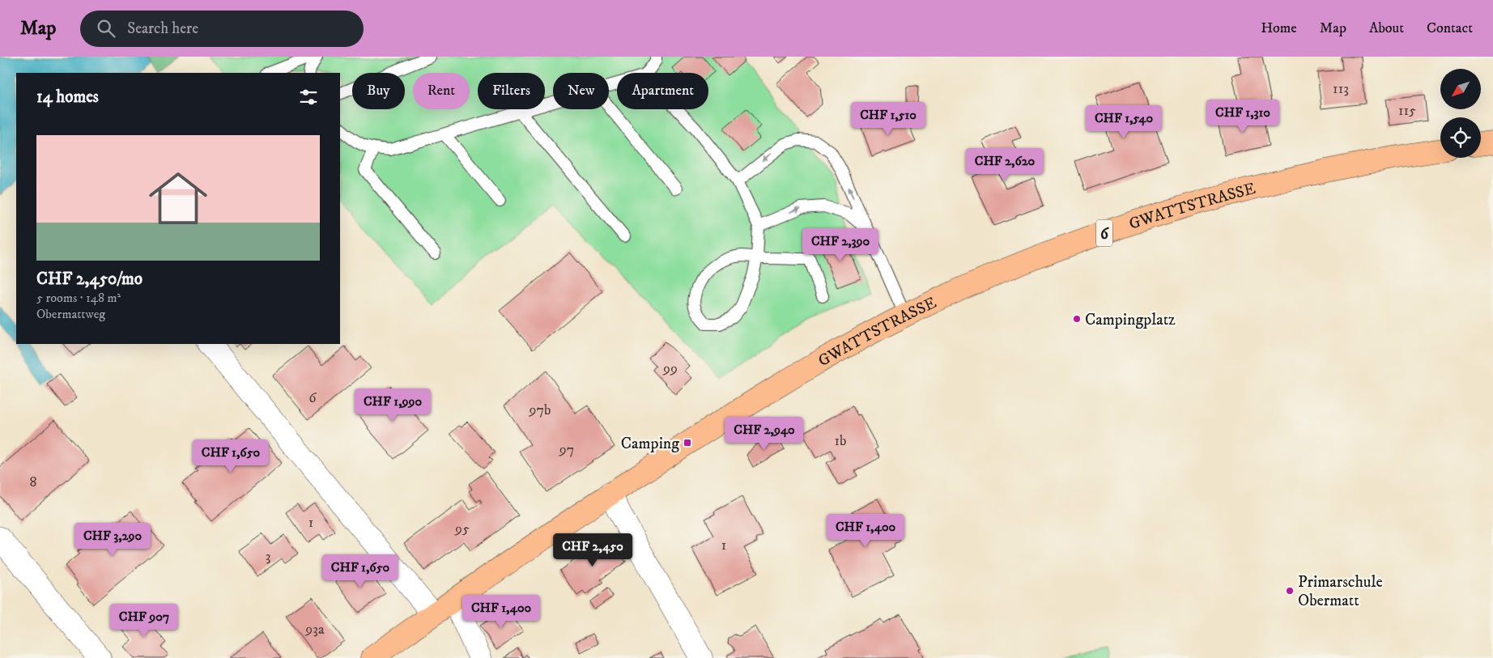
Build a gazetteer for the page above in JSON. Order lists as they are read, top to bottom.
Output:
{
  "streets": {
    "main road": ["GWATTSTRASSE", "6"]
  },
  "places": {
    "other": ["Campingplatz", "Primarschule Obermatt"],
    "transit": ["Camping"]
  },
  "house_numbers": [
    "113",
    "115",
    "99",
    "6",
    "97b",
    "1b",
    "97",
    "8",
    "1",
    "95",
    "1",
    "3",
    "93a"
  ],
  "north": "bottom left",
  "page": {
    "header": "Map",
    "search": "Search here",
    "nav": [
      "Home",
      "Map",
      "About",
      "Contact"
    ],
    "chip": [
      "Buy",
      "Rent",
      "Filters",
      "New",
      "Apartment"
    ],
    "heading": "14 homes",
    "price": [
      "CHF 1,310",
      "CHF 1,510",
      "CHF 1,540",
      "CHF 2,620",
      "CHF 2,390",
      "CHF 1,990",
      "CHF 2,940",
      "CHF 1,650",
      "CHF 1,400",
      "CHF 3,290",
      "CHF 2,450",
      "CHF 1,650",
      "CHF 1,400",
      "CHF 907"
    ],
    "list": [
      {
        "name": "CHF 2,450/mo",
        "note": "5 rooms · 148 m² · Obermattweg"
      }
    ]
  }
}
